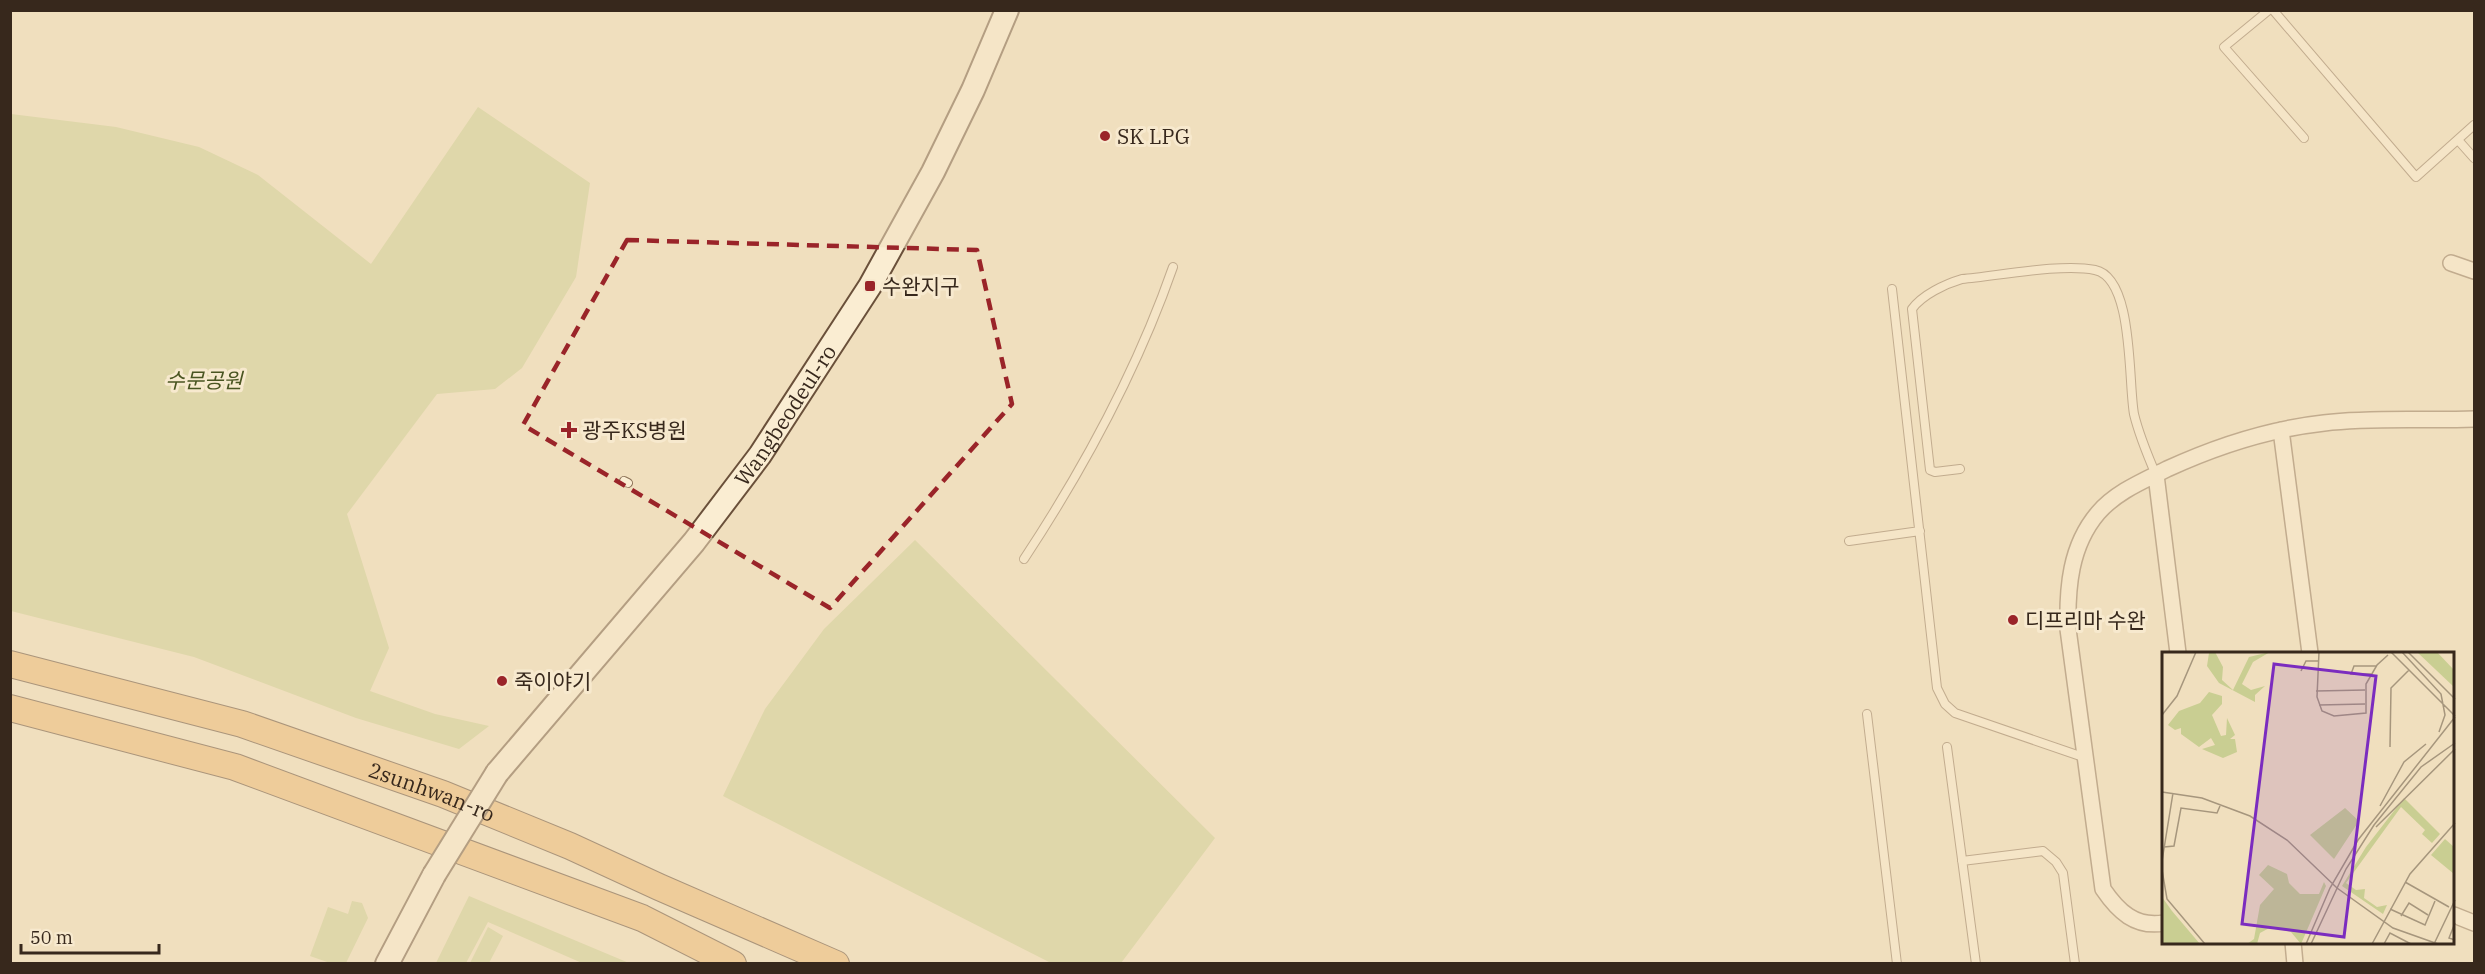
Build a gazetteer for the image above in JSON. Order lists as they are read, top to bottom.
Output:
{
  "streets": {
    "highway": ["2sunhwan-ro"],
    "main road": ["Wangbeodeul-ro"]
  },
  "parks": ["수문공원"],
  "places": {
    "other": ["SK LPG", "디프리마 수완", "죽이야기"],
    "transit": ["수완지구"],
    "health": ["광주KS병원"]
  },
  "scale_bar": "50 m"
}
